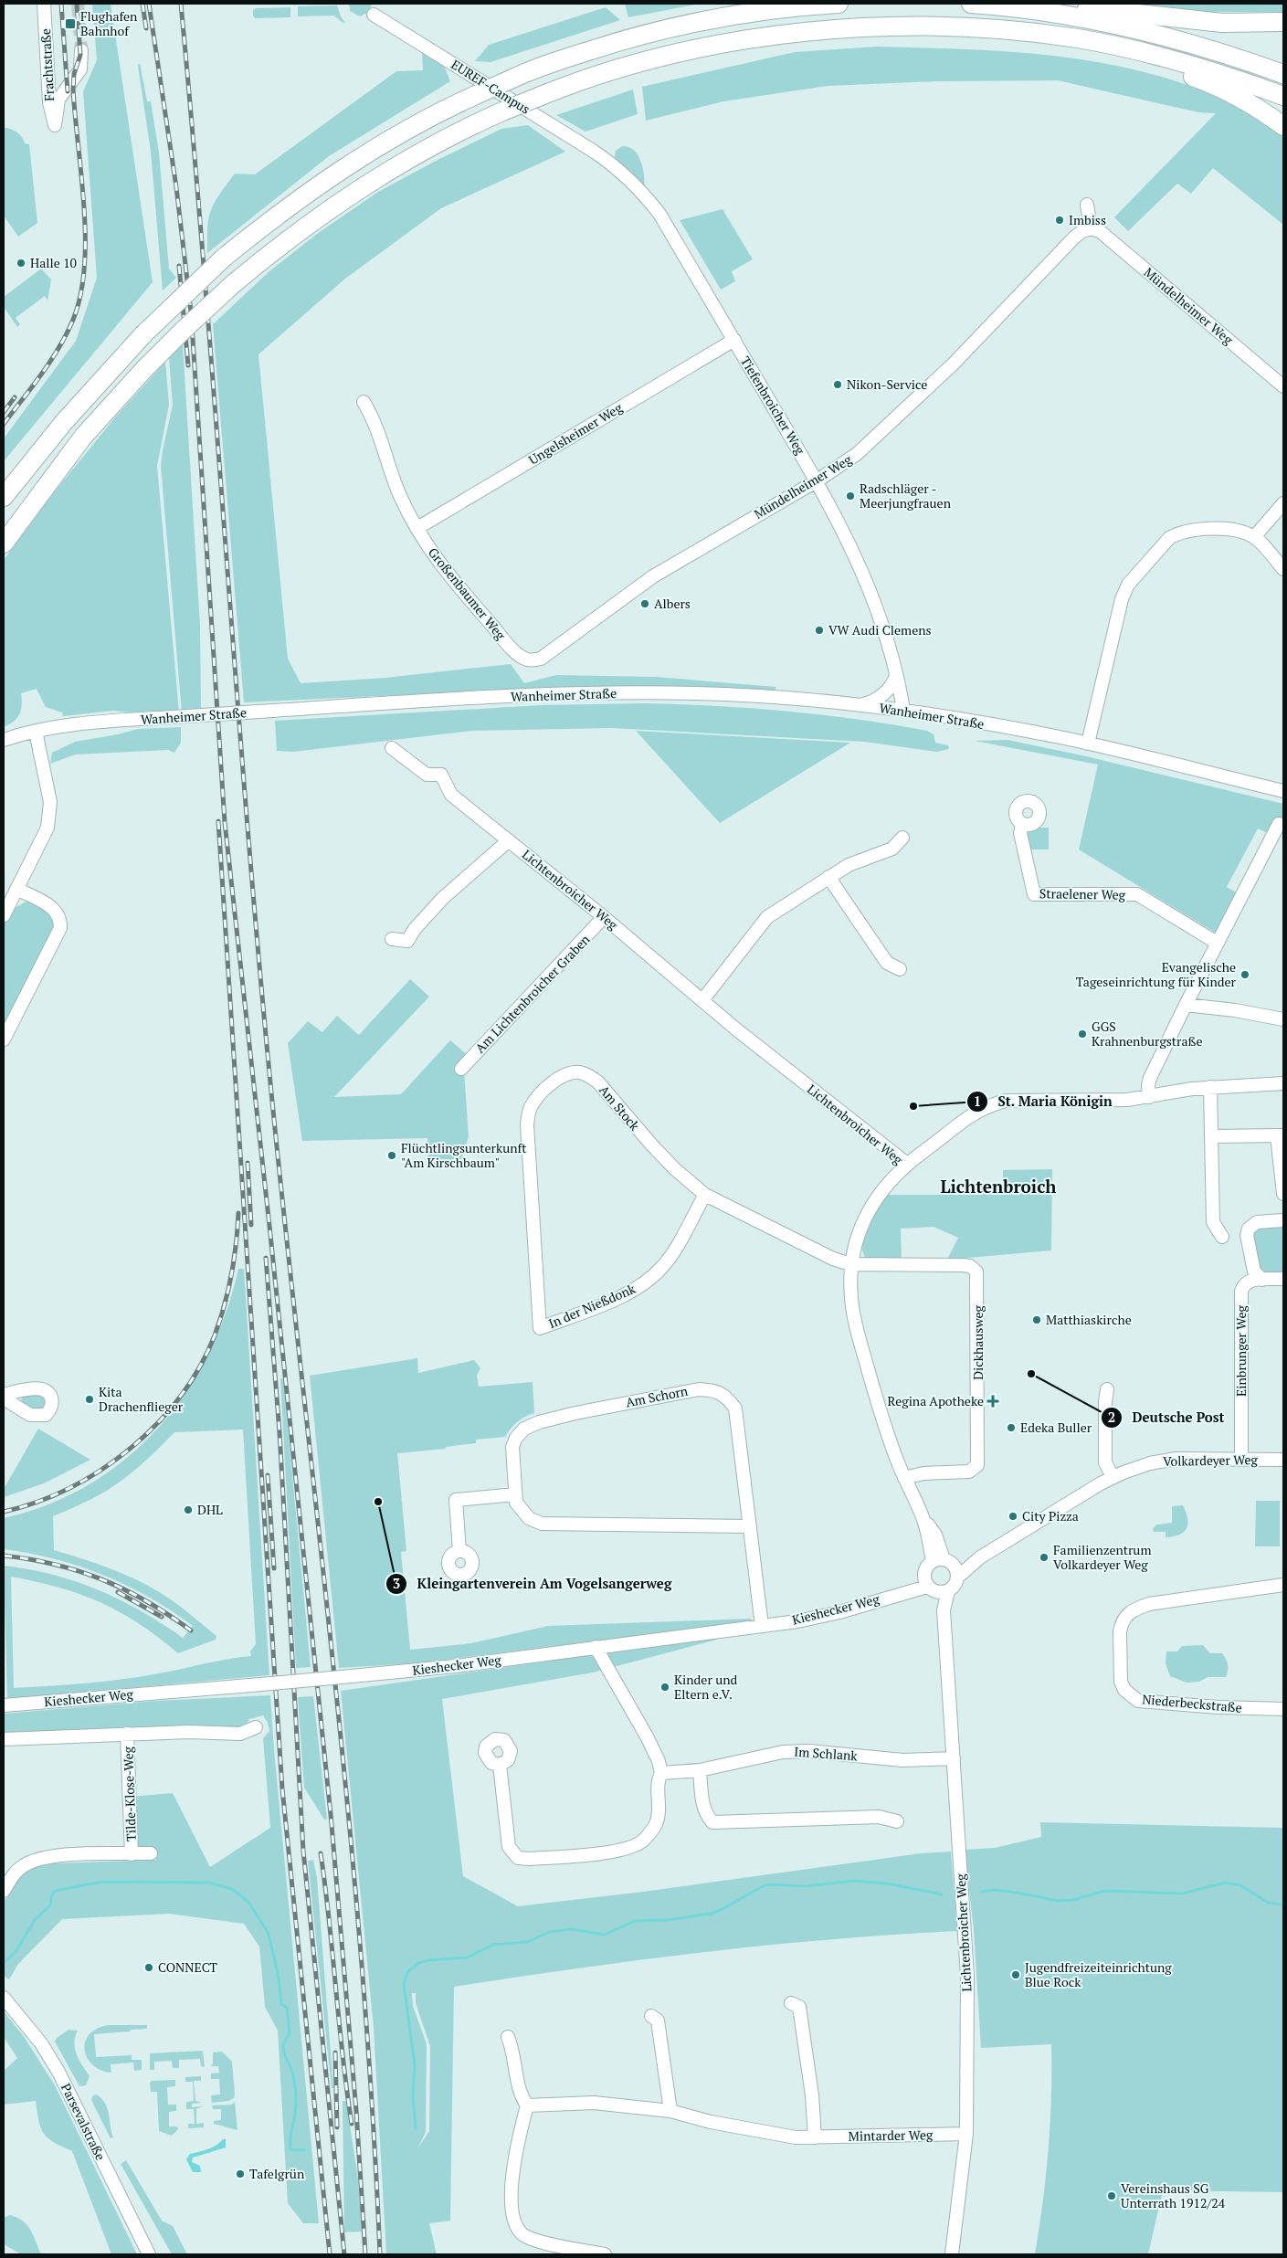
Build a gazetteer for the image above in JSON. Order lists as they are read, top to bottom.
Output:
{
  "streets": {
    "street": [
      "Frachtstraße",
      "EUREF-Campus",
      "Mündelheimer Weg",
      "Tiefenbroicher Weg",
      "Ungelsheimer Weg",
      "Großenbaumer Weg",
      "Wanheimer Straße",
      "Lichtenbroicher Weg",
      "Straelener Weg",
      "Am Lichtenbroicher Graben",
      "Am Stock",
      "In der Nießdonk",
      "Dickhausweg",
      "Einbrunger Weg",
      "Am Schorn",
      "Volkardeyer Weg",
      "Kieshecker Weg",
      "Niederbeckstraße",
      "Im Schlank",
      "Tilde-Klose-Weg",
      "Parsevalstraße",
      "Mintarder Weg"
    ]
  },
  "crossings": [
    ["EUREF-Campus", "Tiefenbroicher Weg"],
    ["Mündelheimer Weg", "Tiefenbroicher Weg"],
    ["Mündelheimer Weg", "Großenbaumer Weg"],
    ["Tiefenbroicher Weg", "Ungelsheimer Weg"],
    ["Tiefenbroicher Weg", "Wanheimer Straße"],
    ["Ungelsheimer Weg", "Großenbaumer Weg"],
    ["Lichtenbroicher Weg", "Am Lichtenbroicher Graben"],
    ["Lichtenbroicher Weg", "Am Stock"],
    ["Lichtenbroicher Weg", "Dickhausweg"],
    ["Lichtenbroicher Weg", "Volkardeyer Weg"],
    ["Lichtenbroicher Weg", "Kieshecker Weg"],
    ["Lichtenbroicher Weg", "Im Schlank"],
    ["Lichtenbroicher Weg", "Mintarder Weg"],
    ["Am Stock", "In der Nießdonk"],
    ["Am Stock", "Dickhausweg"],
    ["Einbrunger Weg", "Volkardeyer Weg"],
    ["Am Schorn", "Kieshecker Weg"],
    ["Volkardeyer Weg", "Kieshecker Weg"]
  ],
  "districts": ["Lichtenbroich"],
  "places": {
    "transit": ["Flughafen Bahnhof"],
    "other": [
      "Imbiss",
      "Halle 10",
      "Nikon-Service",
      "Radschläger - Meerjungfrauen",
      "Albers",
      "VW Audi Clemens",
      "Evangelische Tageseinrichtung für Kinder",
      "GGS Krahnenburgstraße",
      "St. Maria Königin",
      "Flüchtlingsunterkunft \"Am Kirschbaum\"",
      "Matthiaskirche",
      "Deutsche Post",
      "Kita Drachenflieger",
      "Edeka Buller",
      "Kleingartenverein Am Vogelsangerweg",
      "DHL",
      "City Pizza",
      "Familienzentrum Volkardeyer Weg",
      "Kinder und Eltern e.V.",
      "CONNECT",
      "Jugendfreizeiteinrichtung Blue Rock",
      "Tafelgrün",
      "Vereinshaus SG Unterrath 1912/24"
    ],
    "health": ["Regina Apotheke"]
  }
}
